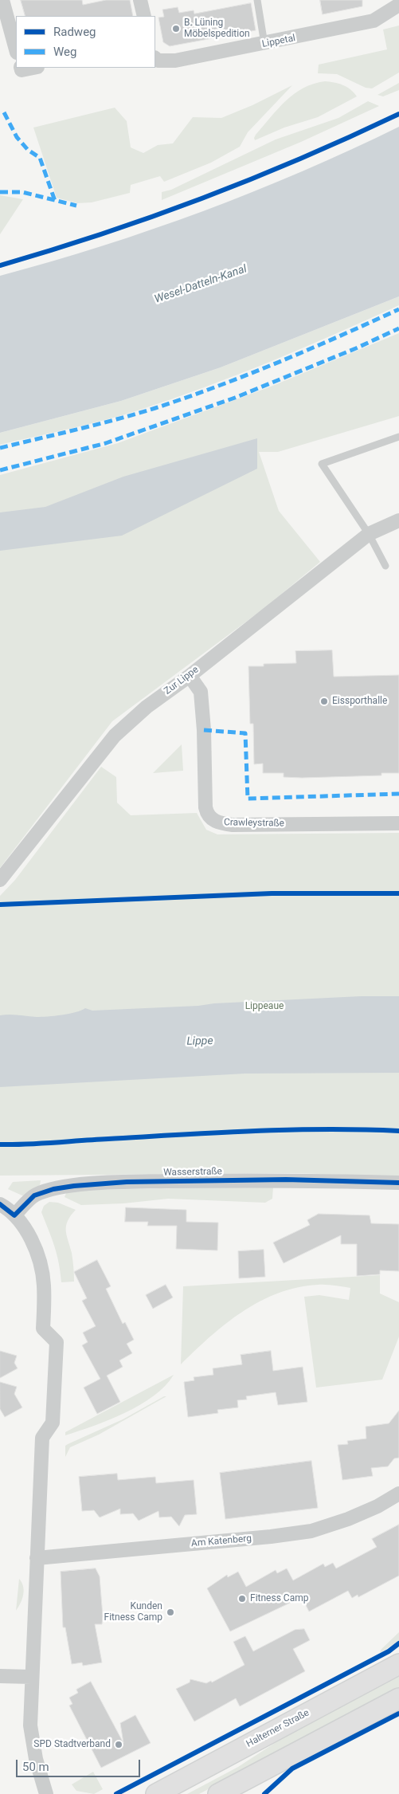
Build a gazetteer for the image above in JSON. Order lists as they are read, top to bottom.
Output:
{
  "streets": {
    "main road": ["Halterner Straße"],
    "street": [
      "Lippetal",
      "Zur Lippe",
      "Crawleystraße",
      "Wasserstraße",
      "Am Katenberg"
    ]
  },
  "crossings": [
    ["Zur Lippe", "Crawleystraße"]
  ],
  "water": ["Wesel-Datteln-Kanal", "Lippe"],
  "parks": ["Lippeaue"],
  "places": [
    "B. Lüning Möbelspedition",
    "Eissporthalle",
    "Fitness Camp",
    "Kunden Fitness Camp",
    "SPD Stadtverband"
  ],
  "legend": ["Radweg", "Weg"],
  "scale_bar": "50 m"
}
